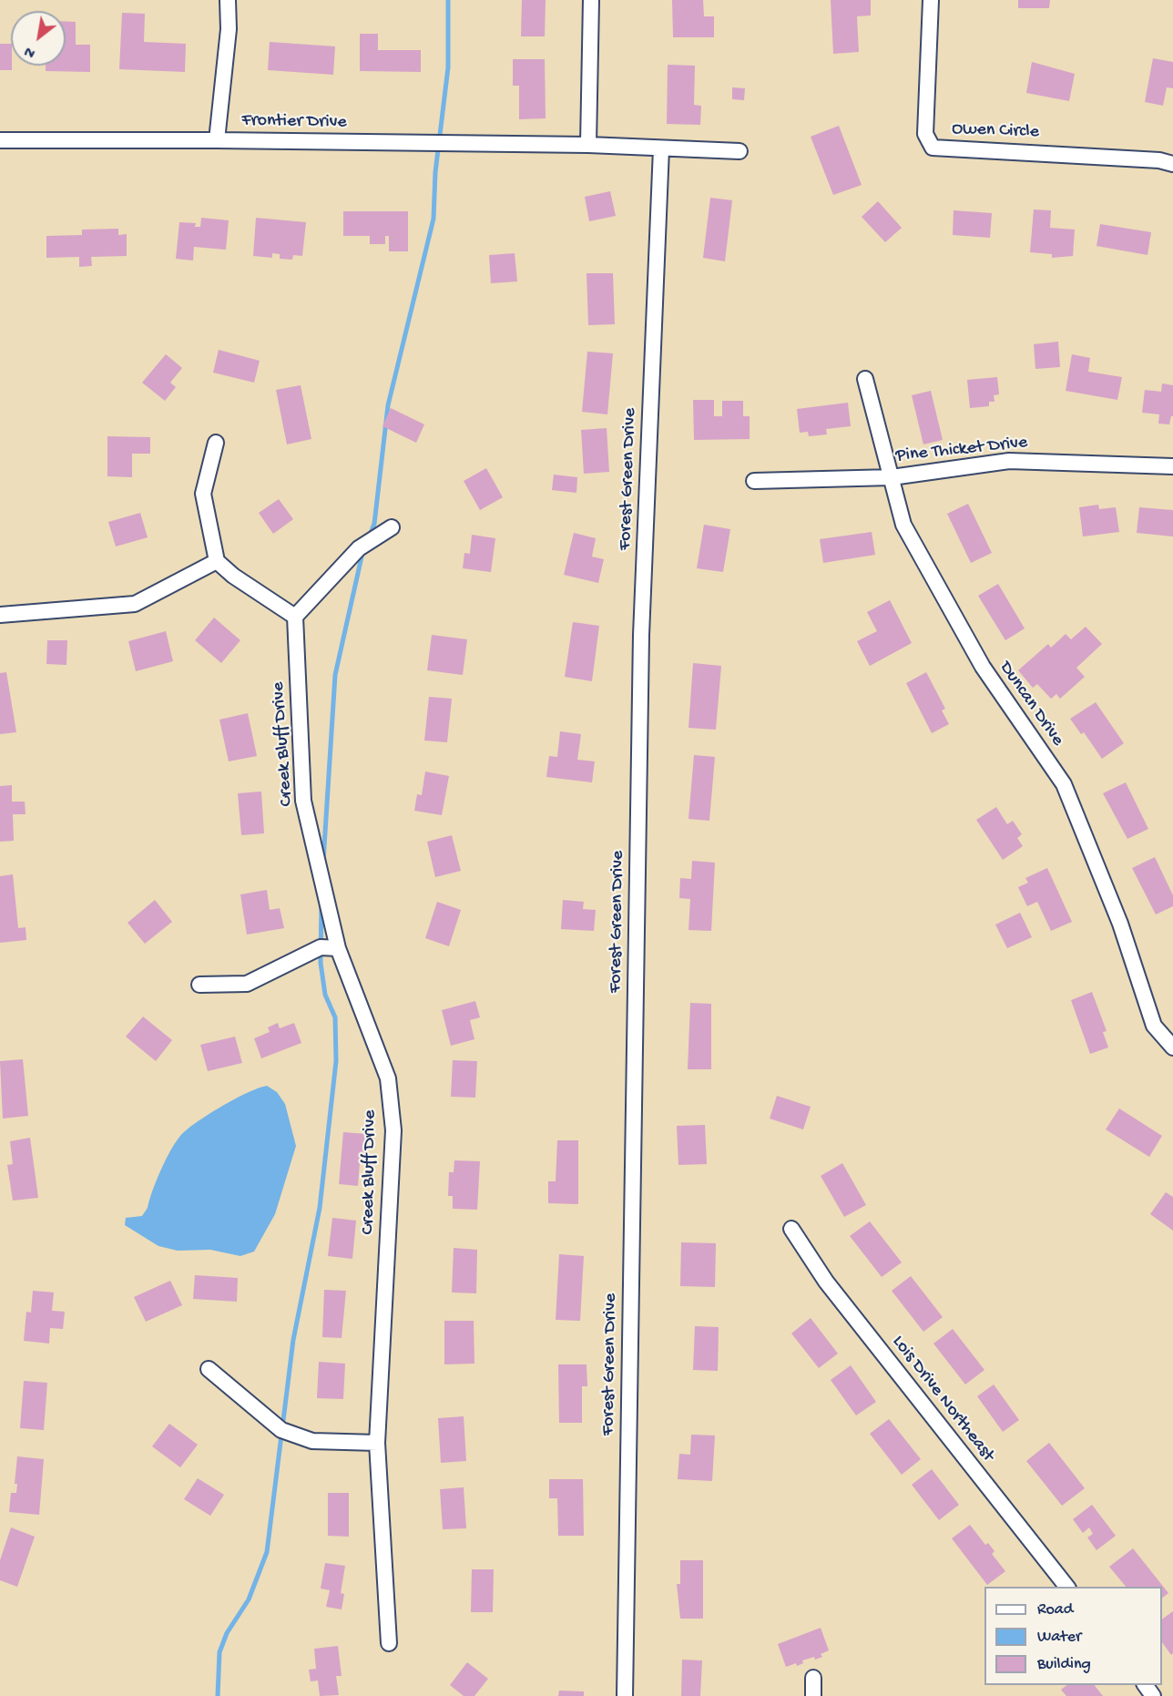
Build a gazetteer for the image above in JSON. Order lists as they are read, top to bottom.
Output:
{
  "streets": {
    "street": [
      "Frontier Drive",
      "Owen Circle",
      "Pine Thicket Drive",
      "Forest Green Drive",
      "Duncan Drive",
      "Creek Bluff Drive",
      "Lois Drive Northeast"
    ]
  },
  "crossings": [
    ["Frontier Drive", "Forest Green Drive"],
    ["Pine Thicket Drive", "Duncan Drive"]
  ],
  "legend": ["Road", "Water", "Building"],
  "north": "bottom left"
}
